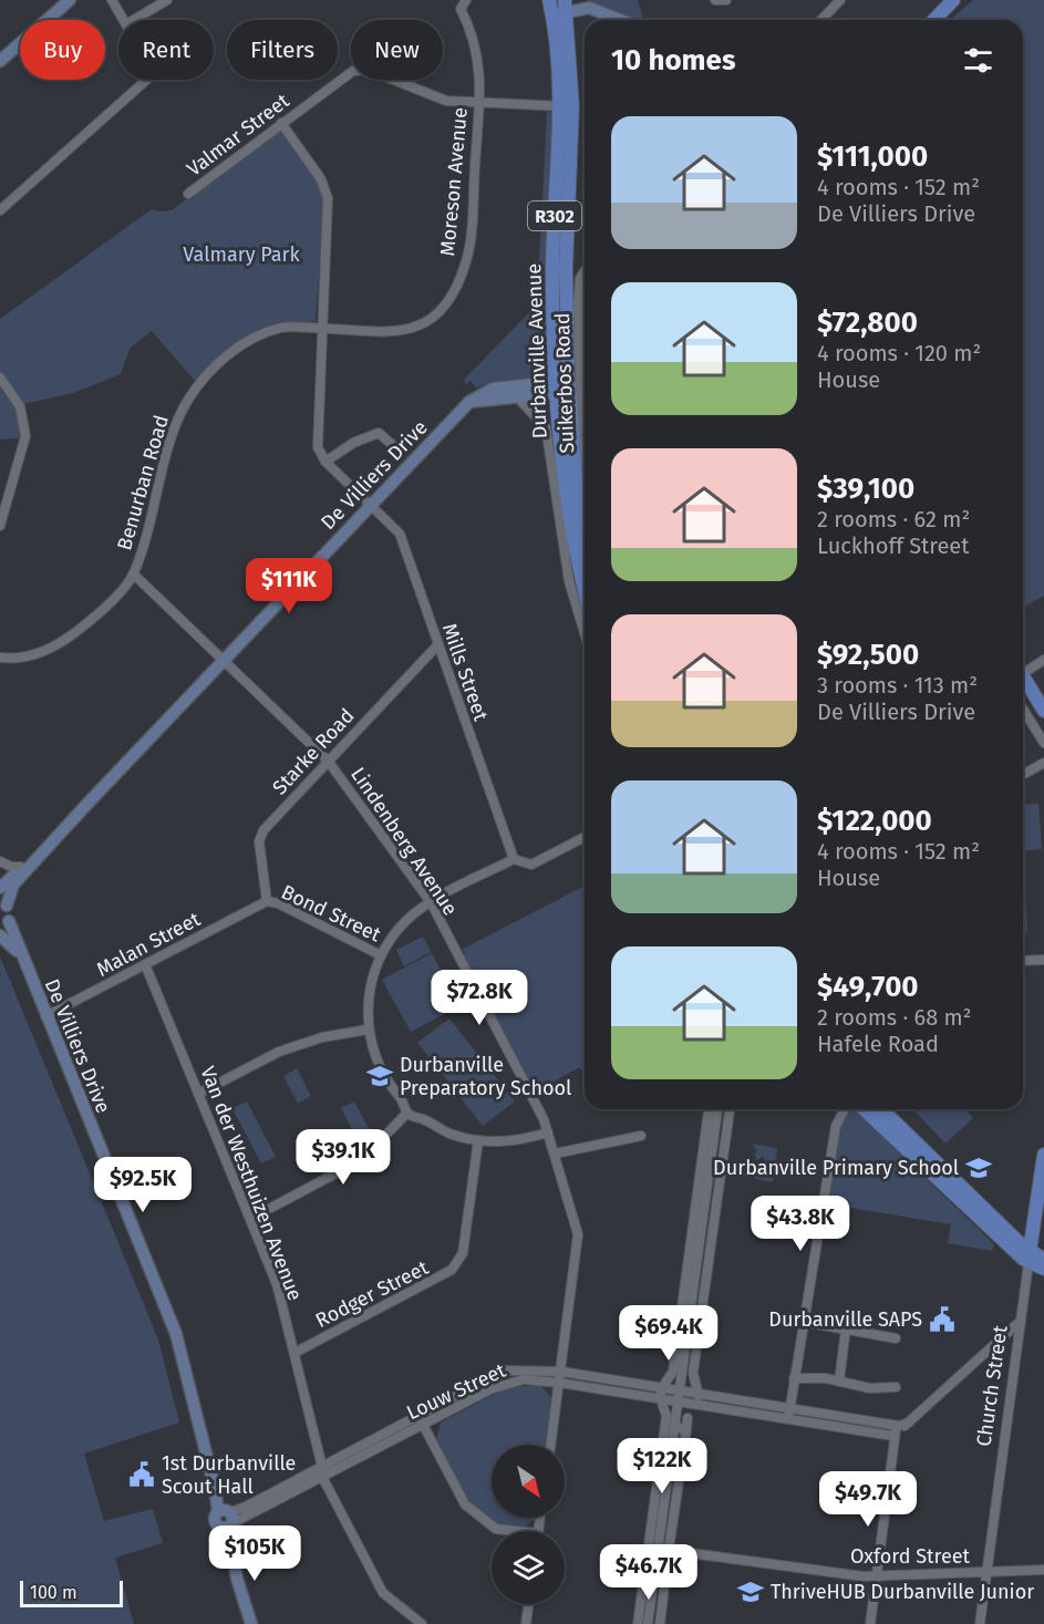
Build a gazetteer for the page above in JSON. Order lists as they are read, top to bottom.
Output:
{
  "streets": {
    "main road": ["R302", "Durbanville Avenue", "Church Street"],
    "street": [
      "Valmar Street",
      "Moreson Avenue",
      "Suikerbos Road",
      "De Villiers Drive",
      "Benurban Road",
      "Mills Street",
      "Starke Road",
      "Lindenberg Avenue",
      "Bond Street",
      "Malan Street",
      "Van der Westhuizen Avenue",
      "Rodger Street",
      "Louw Street",
      "Oxford Street"
    ]
  },
  "crossings": [
    ["Valmar Street", "Moreson Avenue"],
    ["Valmar Street", "Durbanville Avenue"],
    ["Moreson Avenue", "Benurban Road"],
    ["Durbanville Avenue", "De Villiers Drive"],
    ["De Villiers Drive", "Benurban Road"],
    ["De Villiers Drive", "Mills Street"],
    ["De Villiers Drive", "Lindenberg Avenue"],
    ["De Villiers Drive", "Malan Street"],
    ["De Villiers Drive", "Louw Street"],
    ["Benurban Road", "Lindenberg Avenue"],
    ["Mills Street", "Starke Road"],
    ["Starke Road", "Lindenberg Avenue"],
    ["Starke Road", "Bond Street"],
    ["Starke Road", "Malan Street"],
    ["Lindenberg Avenue", "Louw Street"],
    ["Bond Street", "Malan Street"],
    ["Malan Street", "Van der Westhuizen Avenue"],
    ["Van der Westhuizen Avenue", "Rodger Street"],
    ["Van der Westhuizen Avenue", "Louw Street"],
    ["Church Street", "Louw Street"],
    ["Church Street", "Oxford Street"]
  ],
  "parks": ["Valmary Park"],
  "places": {
    "school or university": ["Durbanville Preparatory School", "Durbanville Primary School", "ThriveHUB Durbanville Junior"],
    "public building": ["Durbanville SAPS", "1st Durbanville Scout Hall"]
  },
  "scale_bar": "100 m",
  "north": "bottom right",
  "page": {
    "chip": [
      "Buy",
      "Rent",
      "Filters",
      "New"
    ],
    "heading": "10 homes",
    "list": [
      {
        "name": "$111,000",
        "note": "4 rooms · 152 m² · De Villiers Drive"
      },
      {
        "name": "$72,800",
        "note": "4 rooms · 120 m² · House"
      },
      {
        "name": "$39,100",
        "note": "2 rooms · 62 m² · Luckhoff Street"
      },
      {
        "name": "$92,500",
        "note": "3 rooms · 113 m² · De Villiers Drive"
      },
      {
        "name": "$122,000",
        "note": "4 rooms · 152 m² · House"
      },
      {
        "name": "$49,700",
        "note": "2 rooms · 68 m² · Hafele Road"
      }
    ],
    "price": [
      "$111K",
      "$72.8K",
      "$39.1K",
      "$92.5K",
      "$43.8K",
      "$69.4K",
      "$122K",
      "$49.7K",
      "$105K",
      "$46.7K"
    ],
    "scale": "100 m"
  }
}
